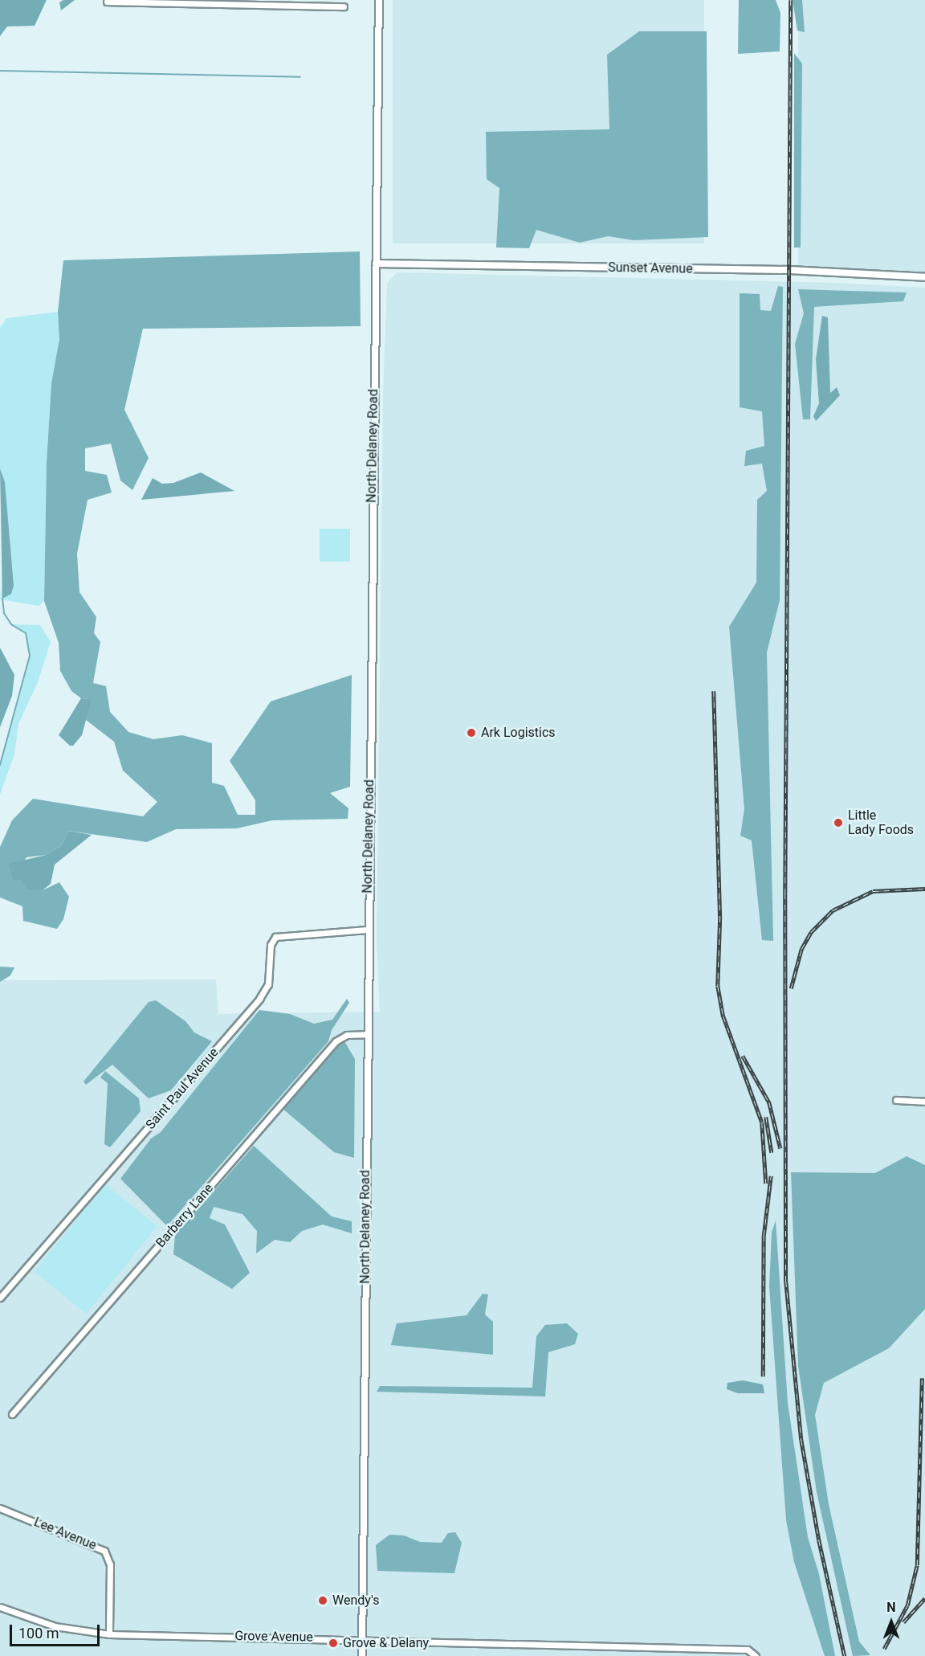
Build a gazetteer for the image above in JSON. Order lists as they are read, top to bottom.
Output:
{
  "streets": {
    "street": [
      "Sunset Avenue",
      "North Delaney Road",
      "Saint Paul Avenue",
      "Barberry Lane",
      "Lee Avenue",
      "Grove Avenue"
    ]
  },
  "crossings": [
    ["Sunset Avenue", "North Delaney Road"],
    ["North Delaney Road", "Saint Paul Avenue"],
    ["North Delaney Road", "Barberry Lane"],
    ["North Delaney Road", "Grove Avenue"],
    ["Lee Avenue", "Grove Avenue"]
  ],
  "places": [
    "Ark Logistics",
    "Little Lady Foods",
    "Wendy's",
    "Grove & Delany"
  ],
  "scale_bar": "100 m",
  "north": "top"
}
